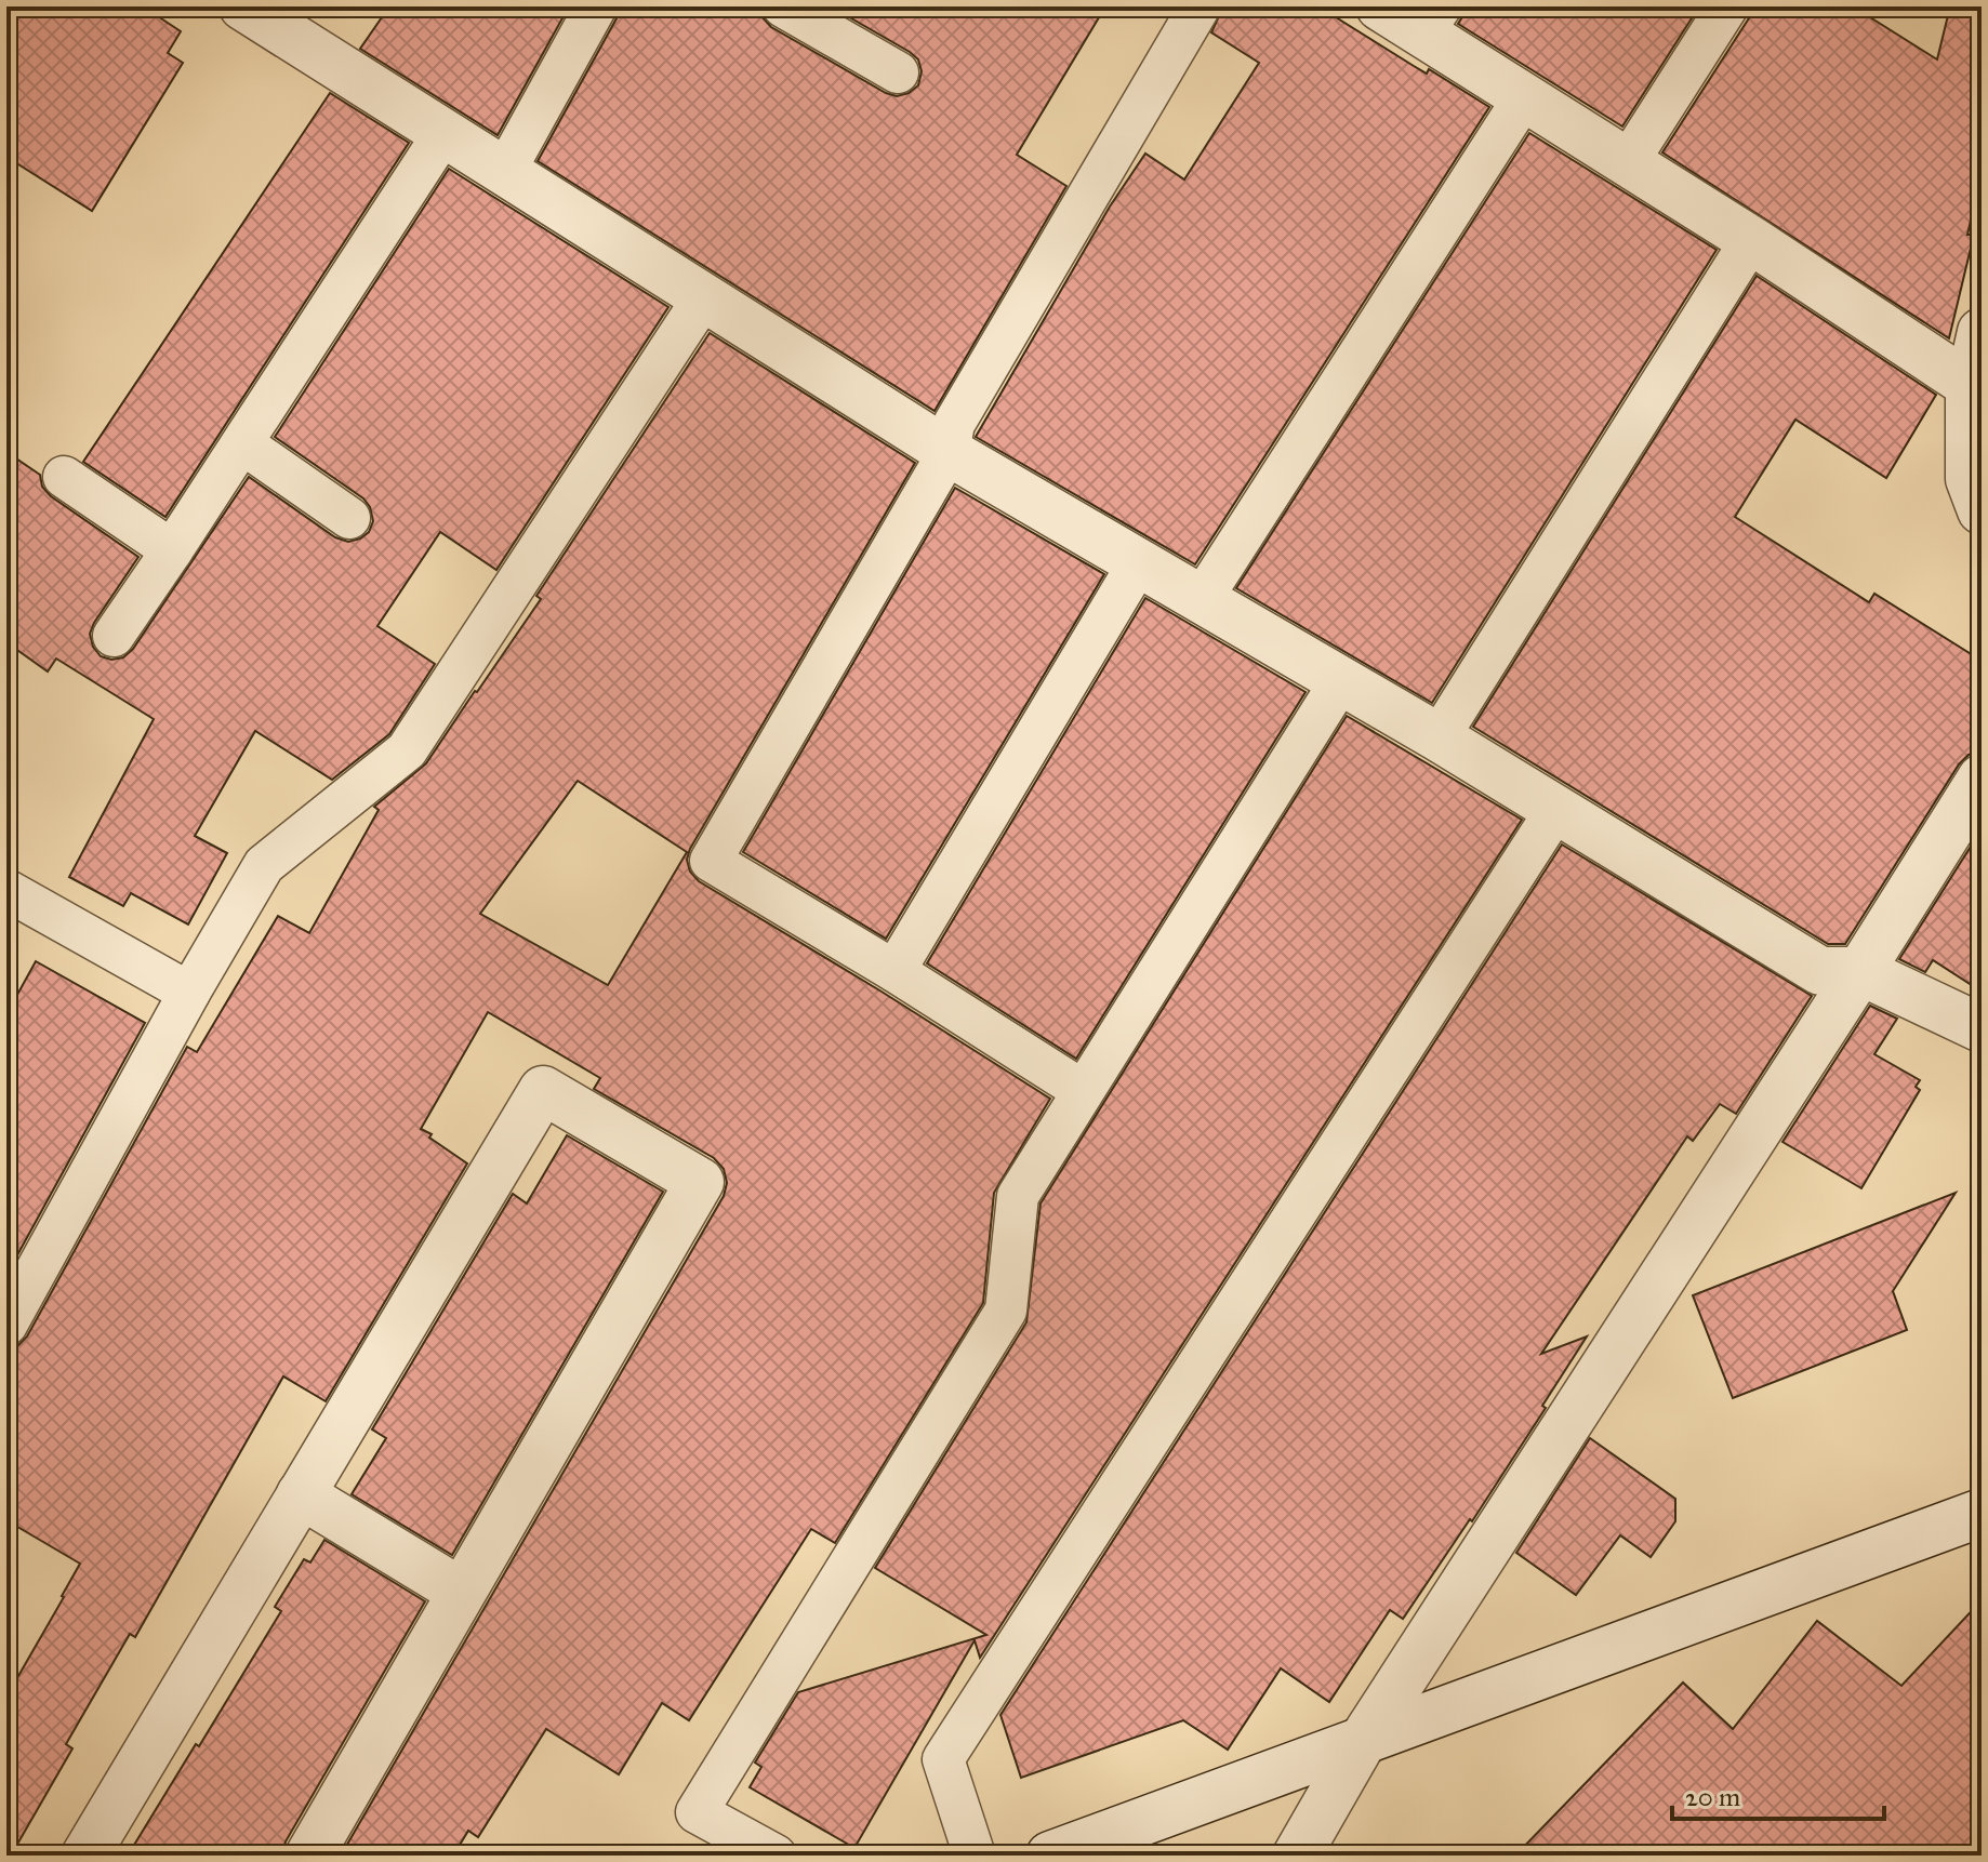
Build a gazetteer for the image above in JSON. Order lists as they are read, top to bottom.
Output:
{
  "scale_bar": "20 m"
}
